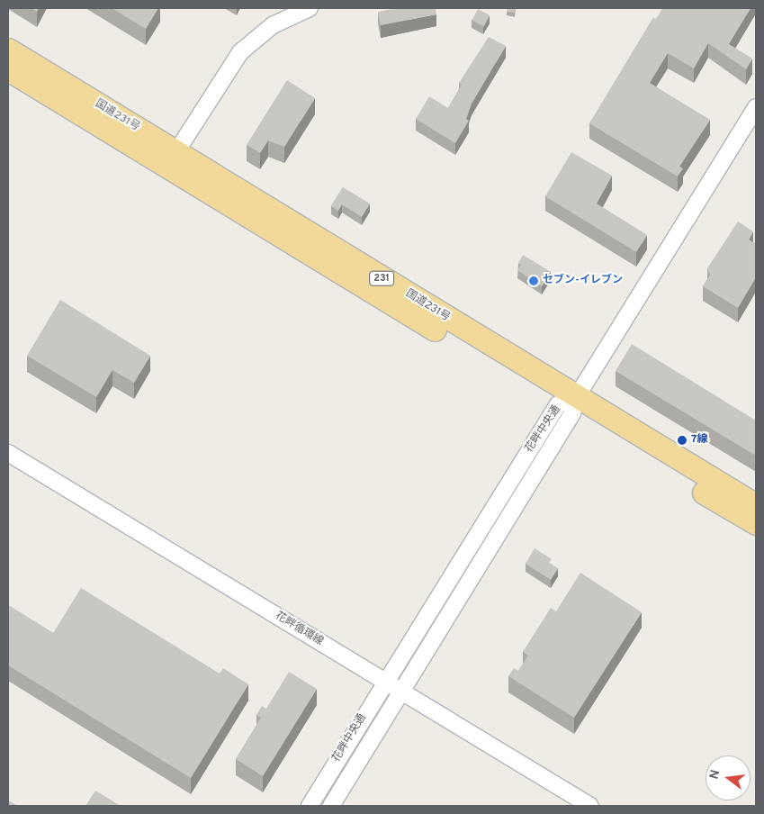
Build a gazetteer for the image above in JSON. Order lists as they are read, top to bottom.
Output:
{
  "streets": {
    "highway": ["国道231号", "231"],
    "street": ["花畔中央通", "花畔循環線"]
  },
  "crossings": [
    ["国道231号", "花畔中央通"],
    ["花畔中央通", "花畔循環線"]
  ],
  "places": ["セブン-イレブン", "7線"],
  "north": "left"
}
